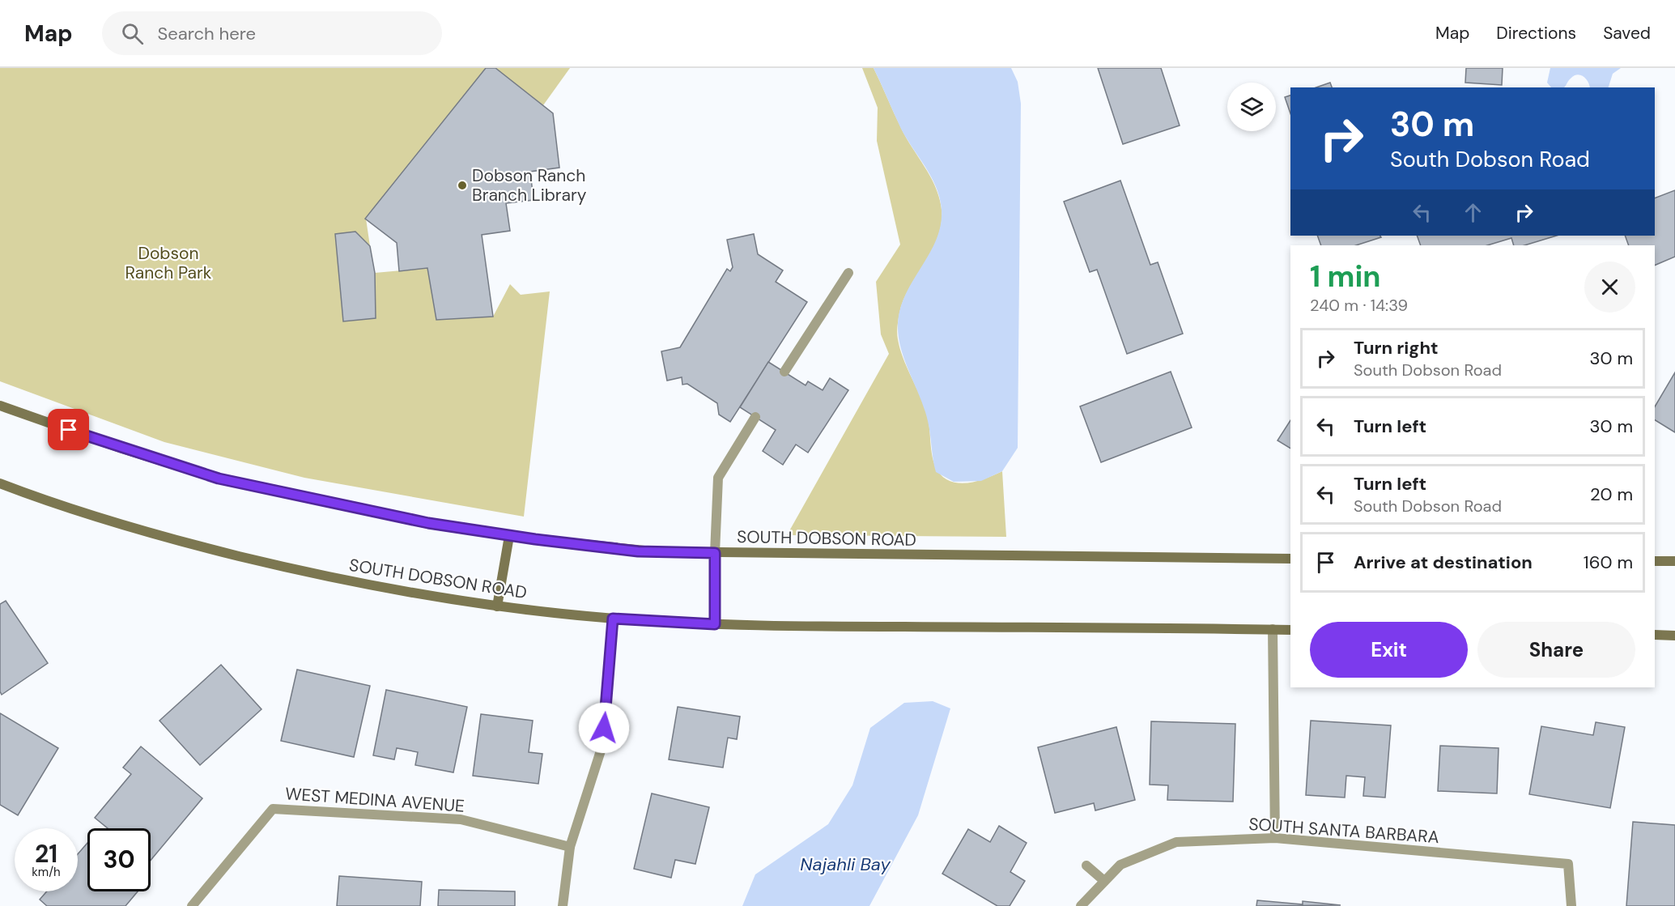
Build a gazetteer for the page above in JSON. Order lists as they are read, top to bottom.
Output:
{
  "streets": {
    "main road": ["SOUTH DOBSON ROAD"],
    "street": ["WEST MEDINA AVENUE", "SOUTH SANTA BARBARA"]
  },
  "water": ["Najahli Bay"],
  "parks": ["Dobson Ranch Park"],
  "places": ["Dobson Ranch Branch Library"],
  "page": {
    "header": "Map",
    "search": "Search here",
    "nav": ["Map", "Directions", "Saved"],
    "turn": ["30 m", "South Dobson Road"],
    "heading": ["1 min", "240 m · 14:39"],
    "list": [
      {
        "name": "Turn right",
        "note": "South Dobson Road",
        "value": "30 m"
      },
      {
        "name": "Turn left",
        "value": "30 m"
      },
      {
        "name": "Turn left",
        "note": "South Dobson Road",
        "value": "20 m"
      },
      {
        "name": "Arrive at destination",
        "value": "160 m"
      }
    ],
    "buttons": ["Exit", "Share"],
    "speed": "21 km/h",
    "limit": "30"
  }
}
